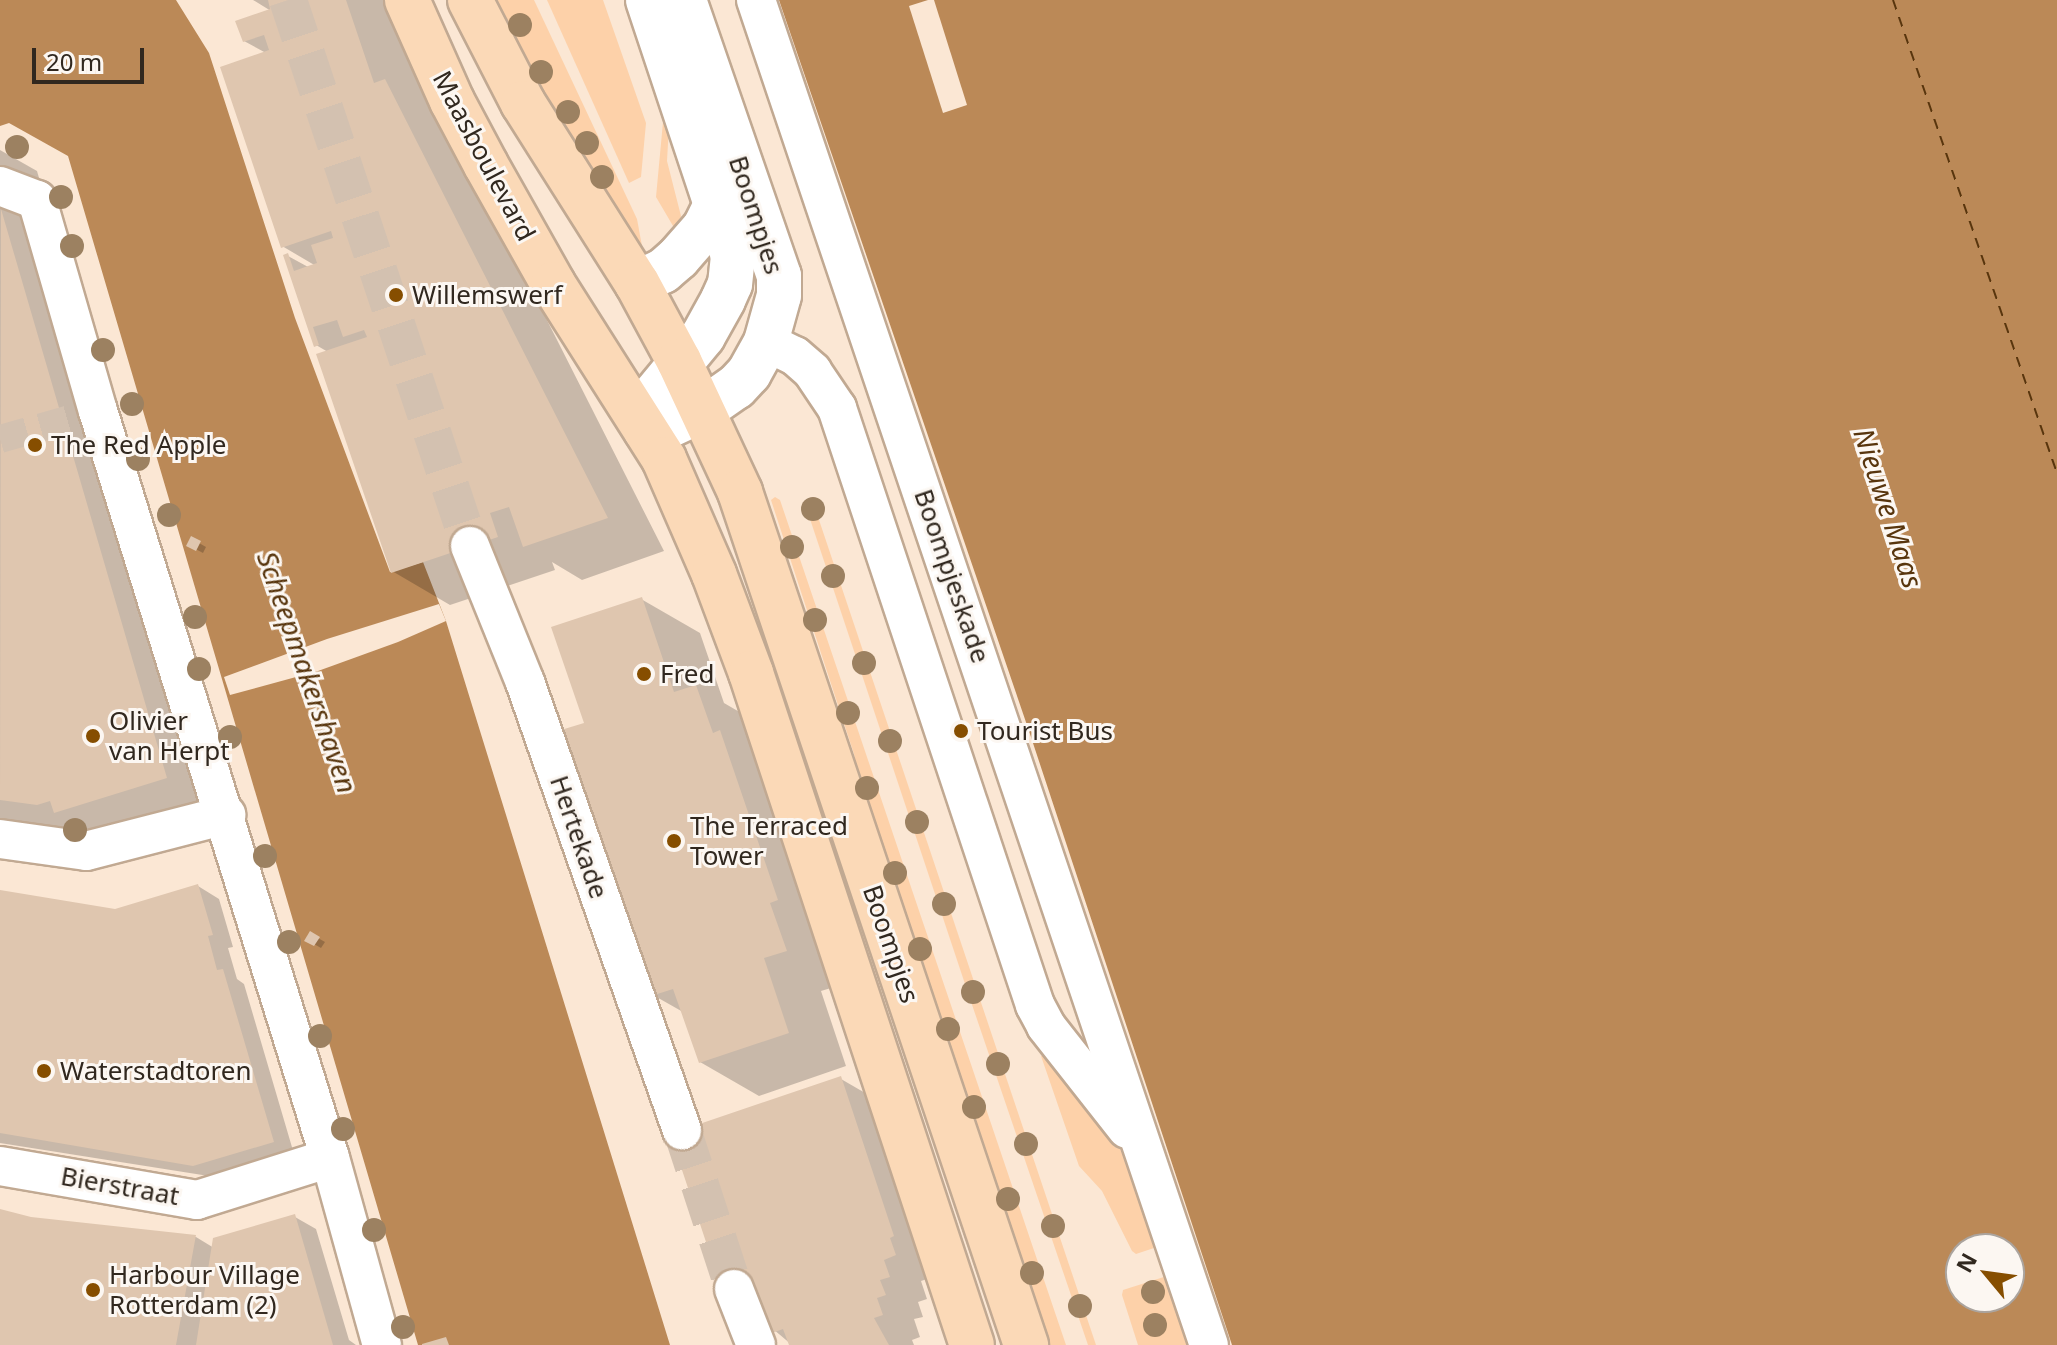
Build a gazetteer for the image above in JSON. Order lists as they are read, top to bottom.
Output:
{
  "streets": {
    "main road": ["Maasboulevard", "Boompjes"],
    "street": ["Boompjeskade", "Hertekade", "Bierstraat"]
  },
  "crossings": [
    ["Maasboulevard", "Boompjes"],
    ["Boompjes", "Boompjeskade"]
  ],
  "water": ["Nieuwe Maas", "Scheepmakershaven"],
  "places": [
    "Willemswerf",
    "The Red Apple",
    "Fred",
    "Tourist Bus",
    "Olivier van Herpt",
    "The Terraced Tower",
    "Waterstadtoren",
    "Harbour Village Rotterdam (2)"
  ],
  "scale_bar": "20 m",
  "north": "top left"
}
